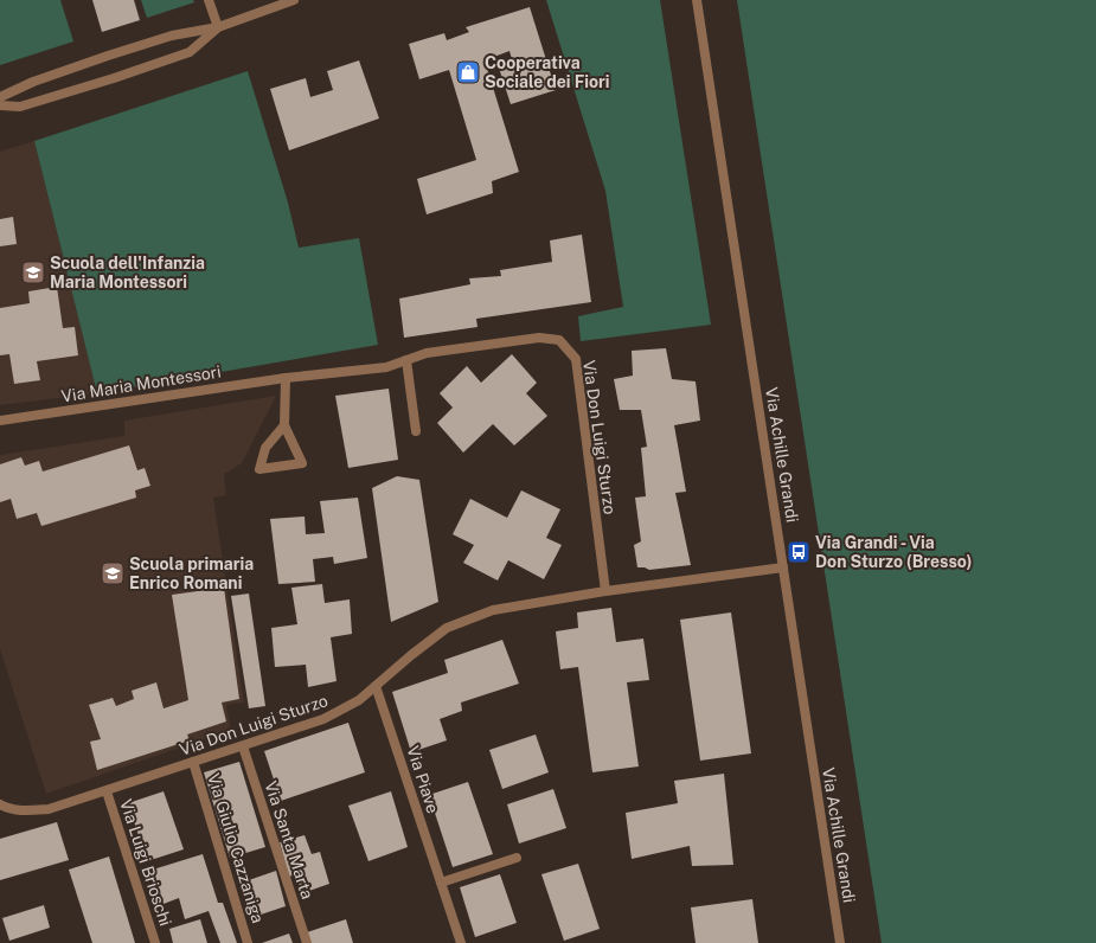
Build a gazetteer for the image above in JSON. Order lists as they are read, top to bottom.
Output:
{
  "streets": {
    "street": [
      "Via Maria Montessori",
      "Via Don Luigi Sturzo",
      "Via Achille Grandi",
      "Via Piave",
      "Via Santa Marta",
      "Via Giulio Cazzaniga",
      "Via Luigi Brioschi"
    ]
  },
  "crossings": [
    ["Via Maria Montessori", "Via Don Luigi Sturzo"],
    ["Via Don Luigi Sturzo", "Via Achille Grandi"],
    ["Via Don Luigi Sturzo", "Via Piave"],
    ["Via Don Luigi Sturzo", "Via Santa Marta"],
    ["Via Don Luigi Sturzo", "Via Giulio Cazzaniga"],
    ["Via Don Luigi Sturzo", "Via Luigi Brioschi"]
  ],
  "places": {
    "shop": ["Cooperativa Sociale dei Fiori"],
    "school or university": ["Scuola dell'Infanzia Maria Montessori", "Scuola primaria Enrico Romani"],
    "bus stop": ["Via Grandi - Via Don Sturzo (Bresso)"]
  }
}
